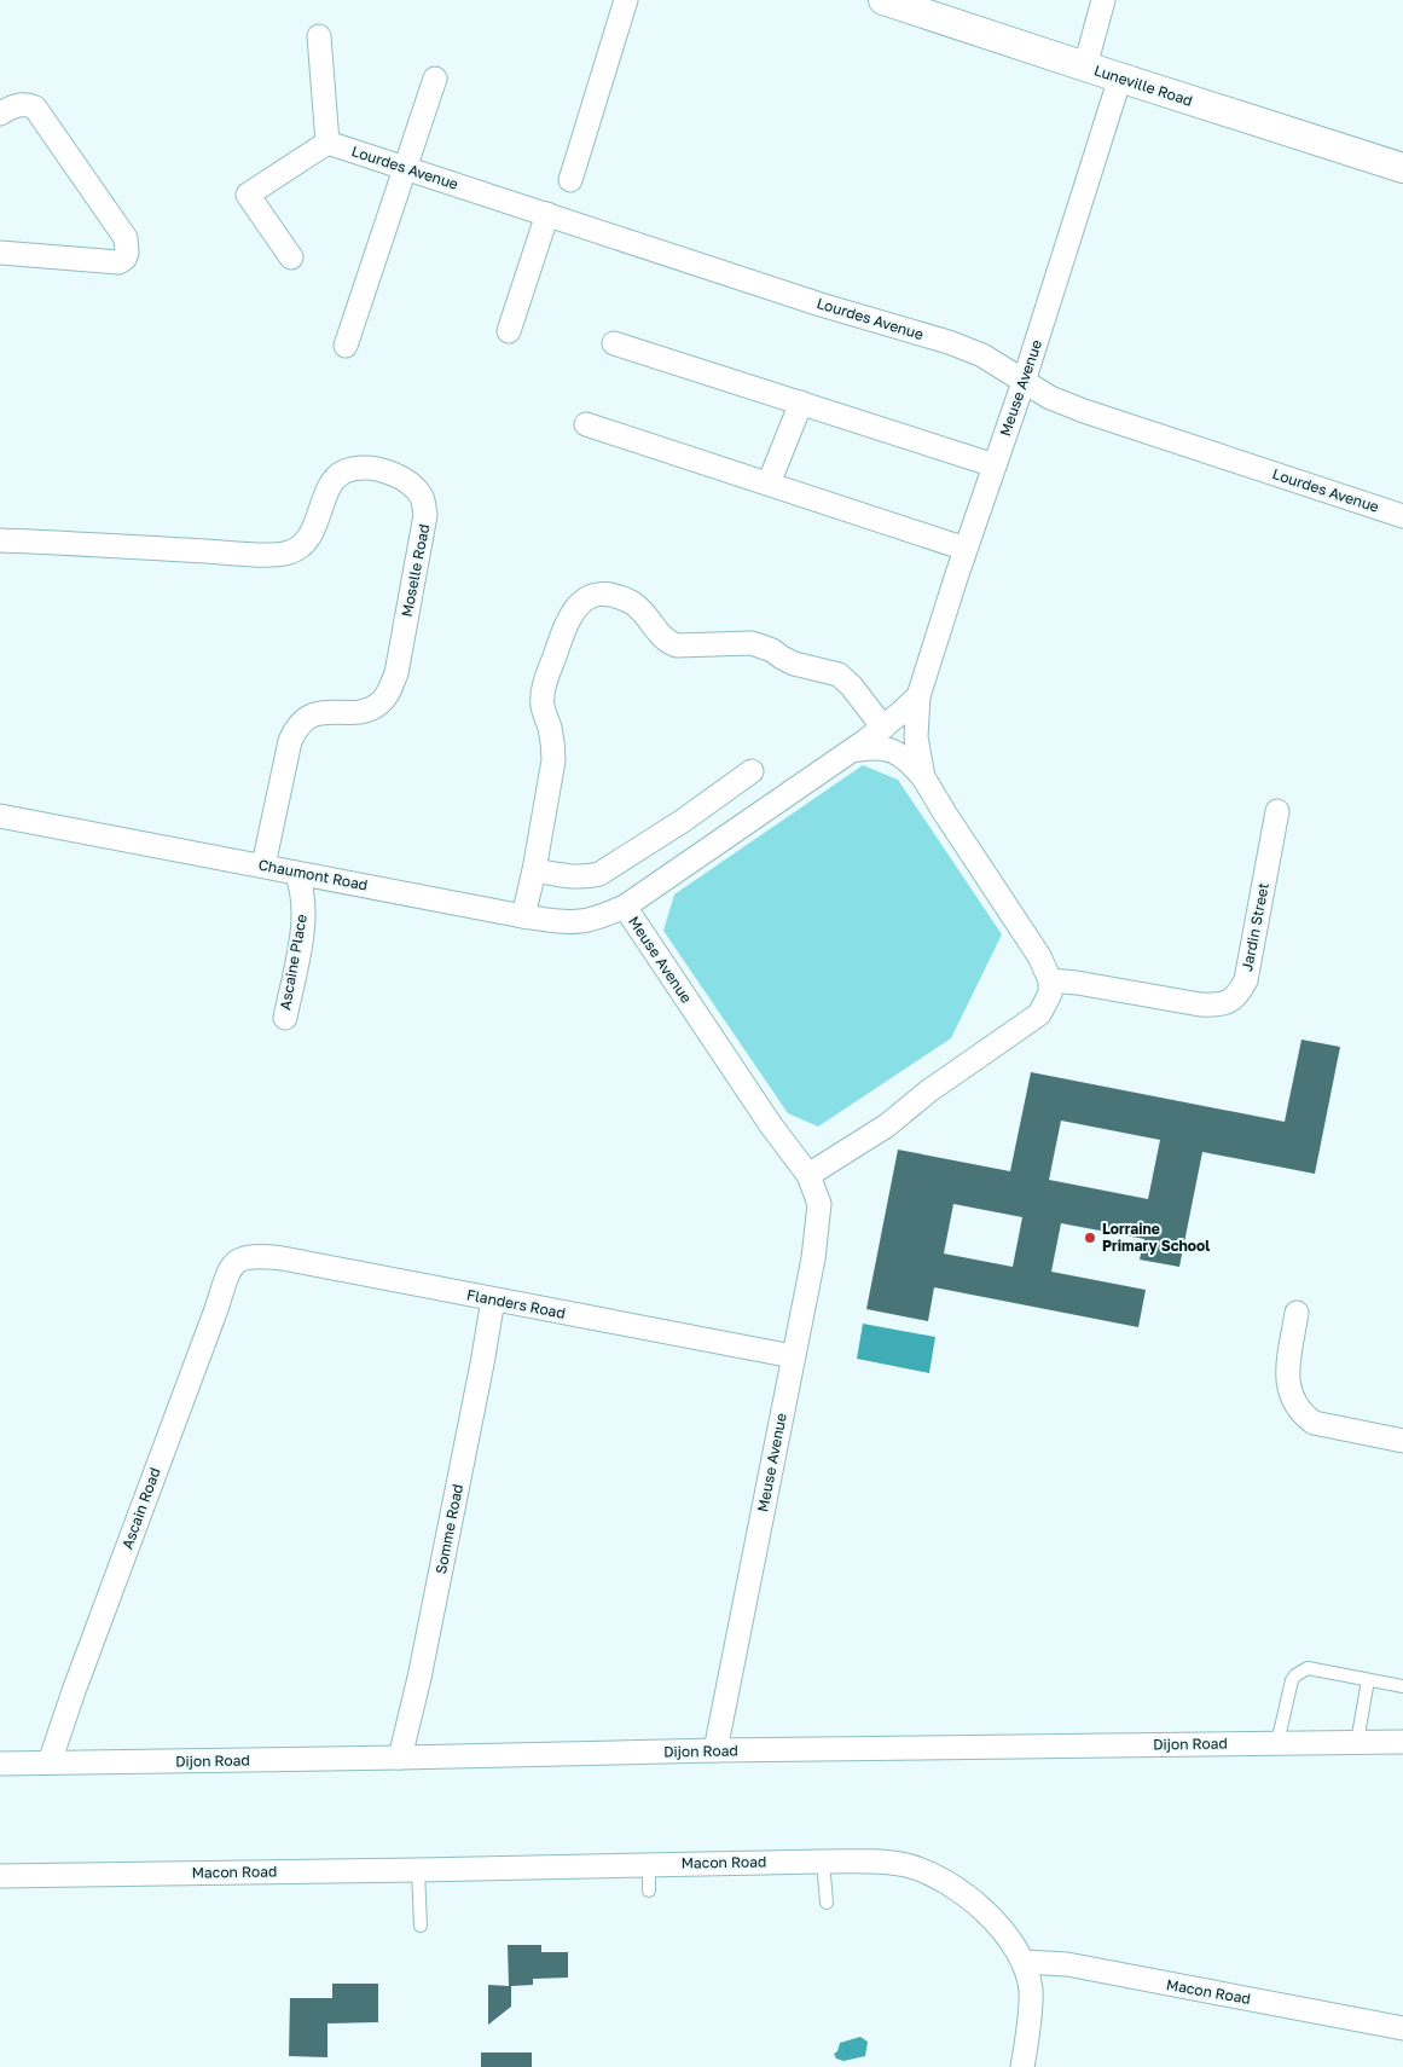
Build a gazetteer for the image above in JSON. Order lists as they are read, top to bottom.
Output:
{
  "streets": {
    "street": [
      "Luneville Road",
      "Lourdes Avenue",
      "Meuse Avenue",
      "Moselle Road",
      "Chaumont Road",
      "Jardin Street",
      "Ascaine Place",
      "Flanders Road",
      "Ascain Road",
      "Somme Road",
      "Dijon Road",
      "Macon Road"
    ]
  },
  "crossings": [
    ["Luneville Road", "Meuse Avenue"],
    ["Lourdes Avenue", "Meuse Avenue"],
    ["Meuse Avenue", "Chaumont Road"],
    ["Meuse Avenue", "Jardin Street"],
    ["Meuse Avenue", "Flanders Road"],
    ["Meuse Avenue", "Dijon Road"],
    ["Moselle Road", "Chaumont Road"],
    ["Chaumont Road", "Ascaine Place"],
    ["Flanders Road", "Ascain Road"],
    ["Flanders Road", "Somme Road"],
    ["Ascain Road", "Dijon Road"],
    ["Somme Road", "Dijon Road"]
  ],
  "places": ["Lorraine Primary School"]
}
